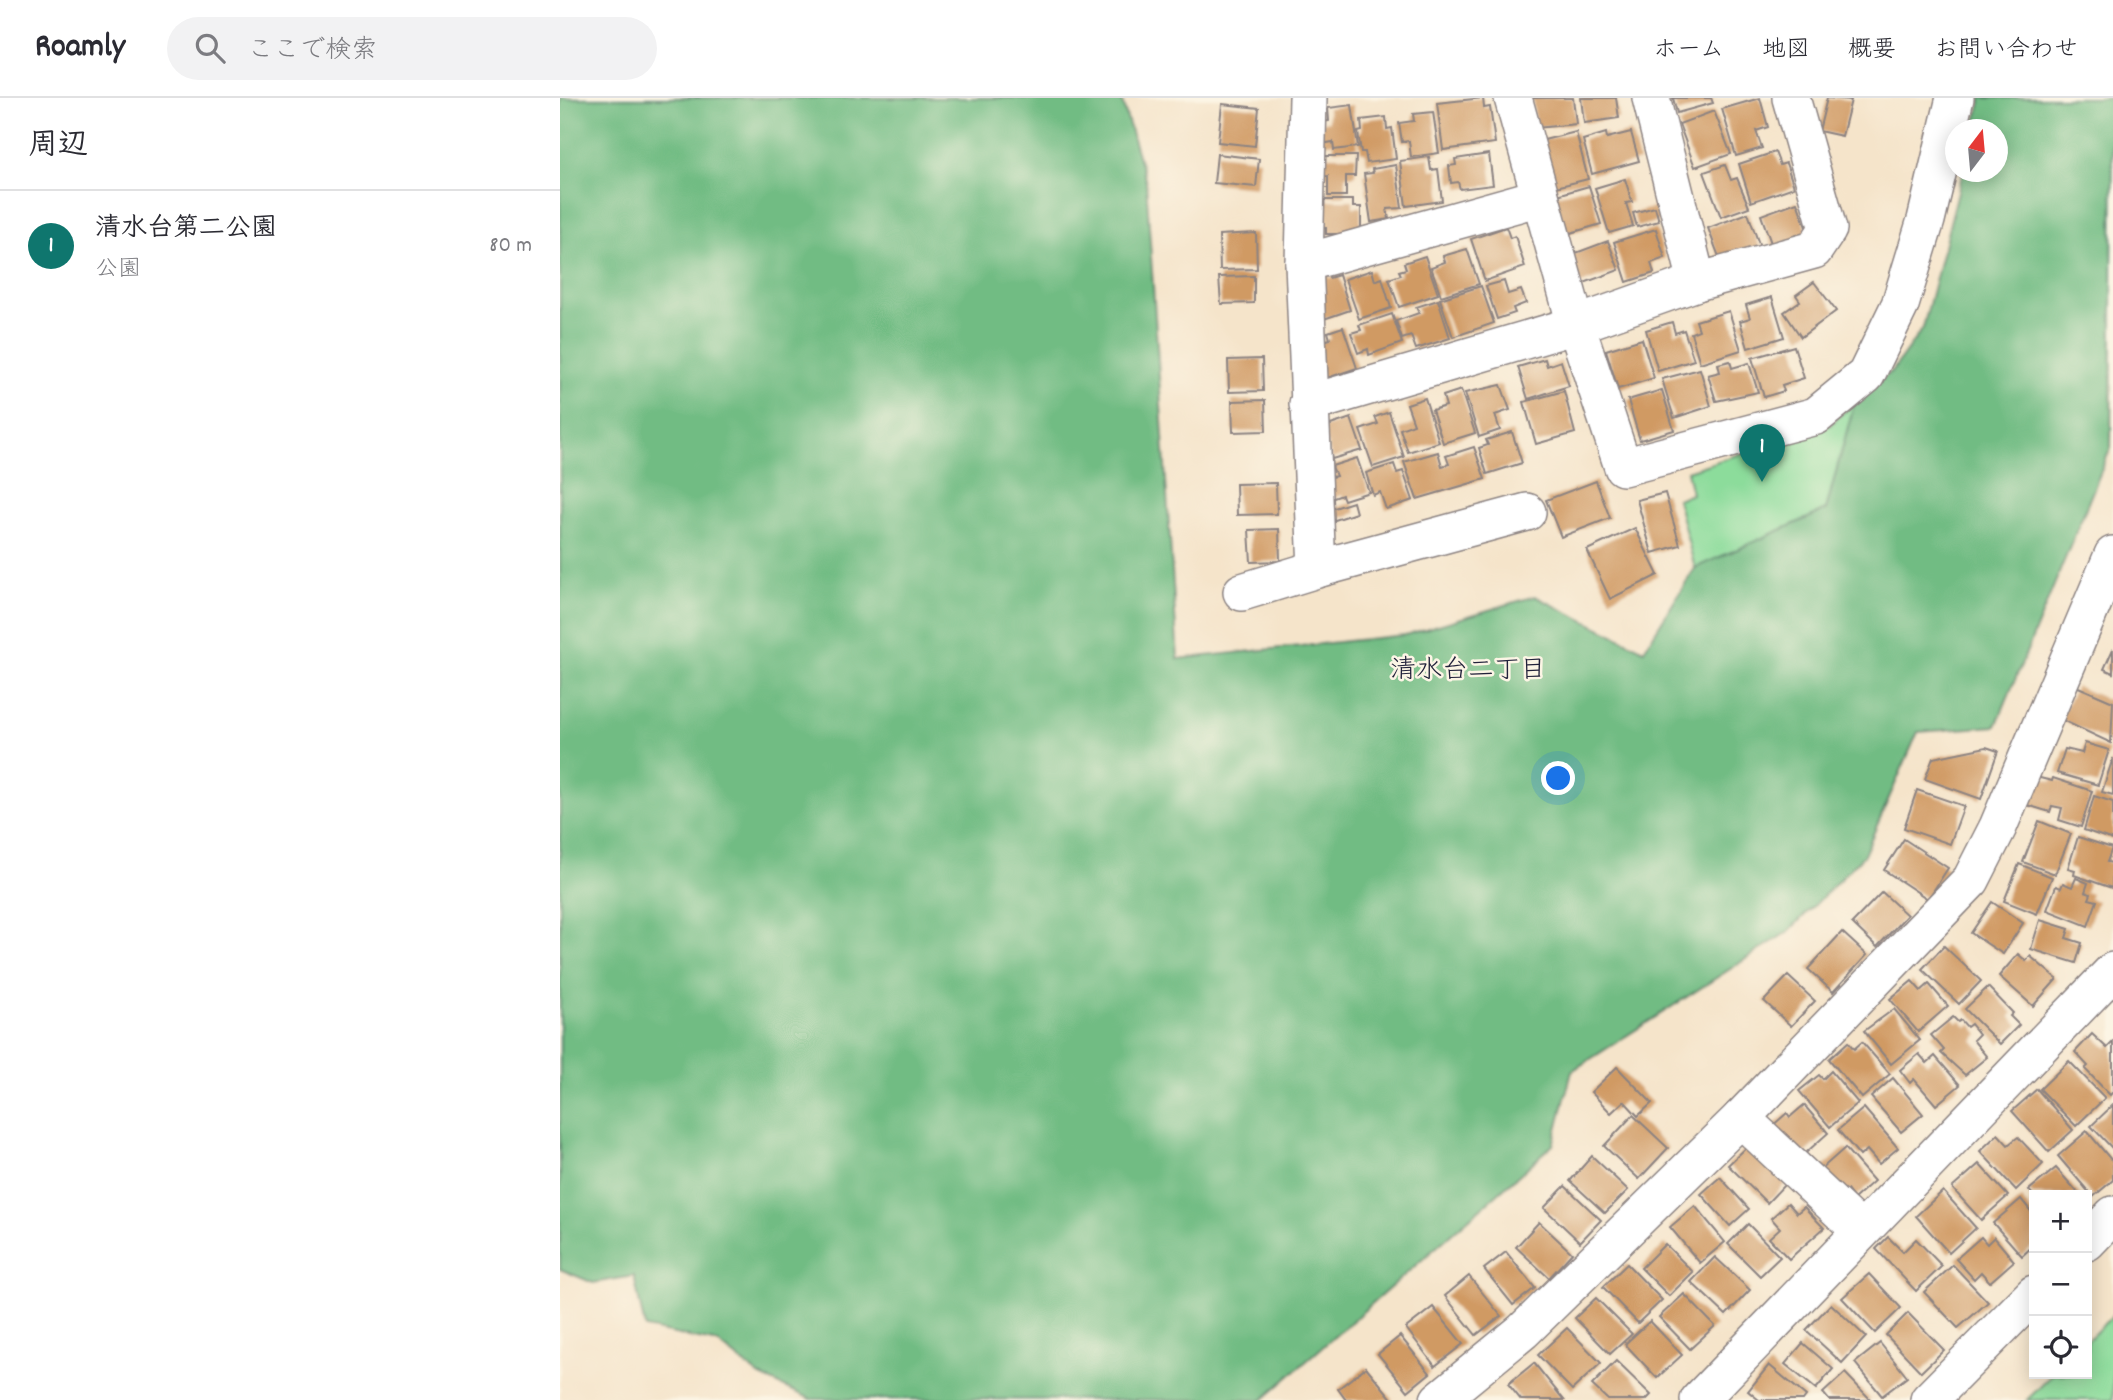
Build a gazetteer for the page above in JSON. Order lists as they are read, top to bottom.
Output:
{
  "districts": ["清水台二丁目"],
  "north": "top",
  "page": {
    "header": "Roamly",
    "search": "ここで検索",
    "nav": [
      "ホーム",
      "地図",
      "概要",
      "お問い合わせ"
    ],
    "heading": "周辺",
    "list": [
      {
        "mark": "1",
        "name": "清水台第二公園",
        "note": "公園",
        "value": "80 m"
      }
    ],
    "pins": "1",
    "map_buttons": ["+", "−"]
  }
}
